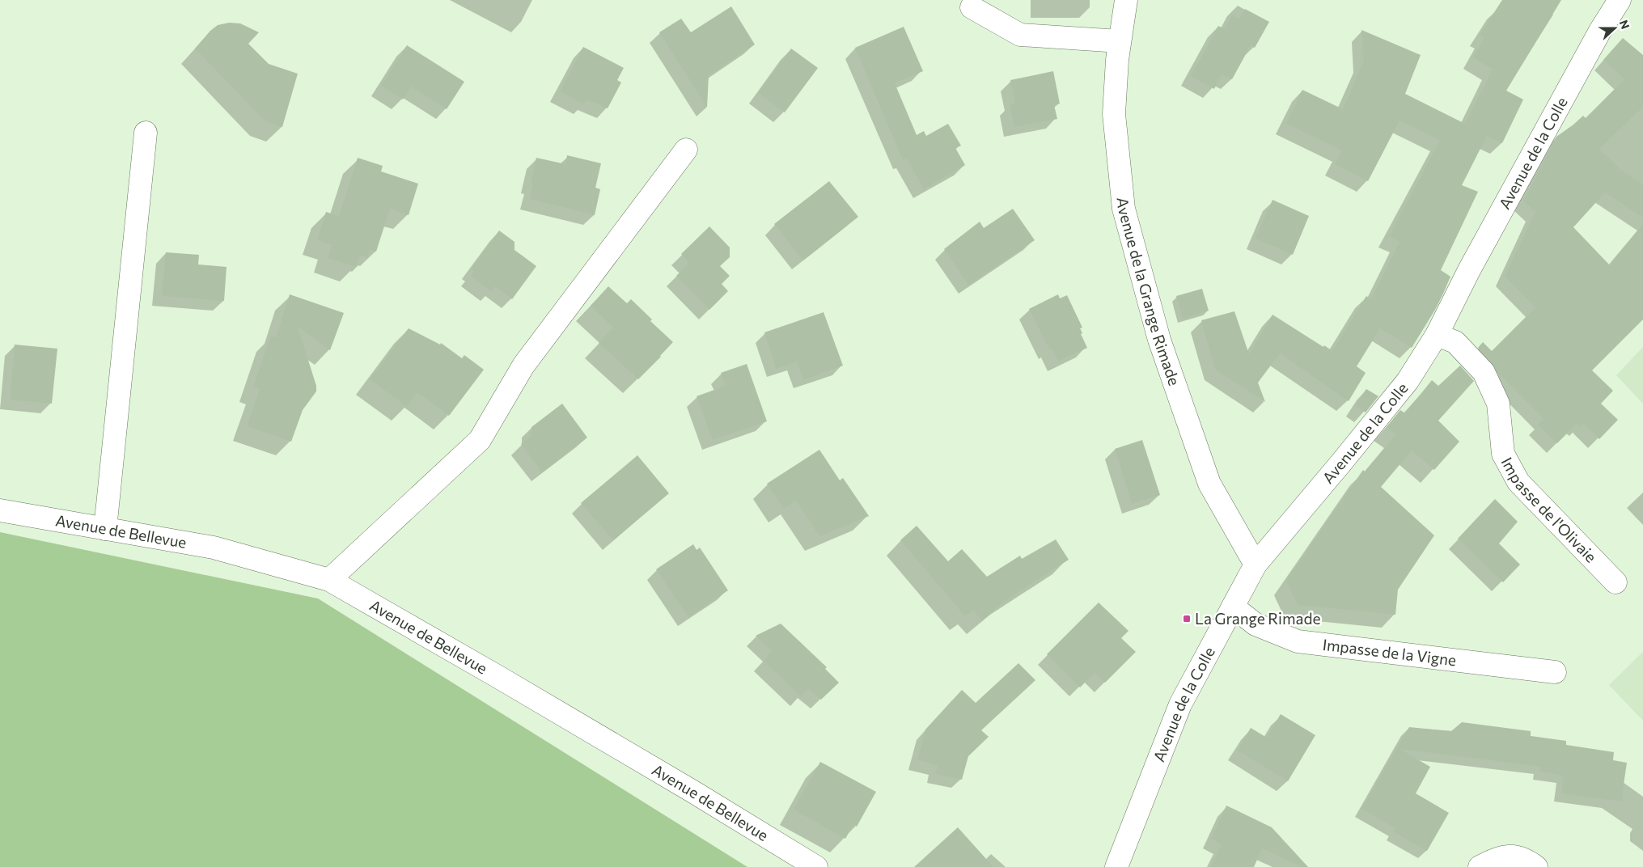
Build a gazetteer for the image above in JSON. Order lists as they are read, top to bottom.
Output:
{
  "streets": {
    "street": [
      "Avenue de la Colle",
      "Avenue de la Grange Rimade",
      "Impasse de l'Olivaie",
      "Avenue de Bellevue",
      "Impasse de la Vigne"
    ]
  },
  "crossings": [
    ["Avenue de la Colle", "Avenue de la Grange Rimade"],
    ["Avenue de la Colle", "Impasse de l'Olivaie"],
    ["Avenue de la Colle", "Impasse de la Vigne"]
  ],
  "places": {
    "transit": ["La Grange Rimade"]
  },
  "north": "right"
}
